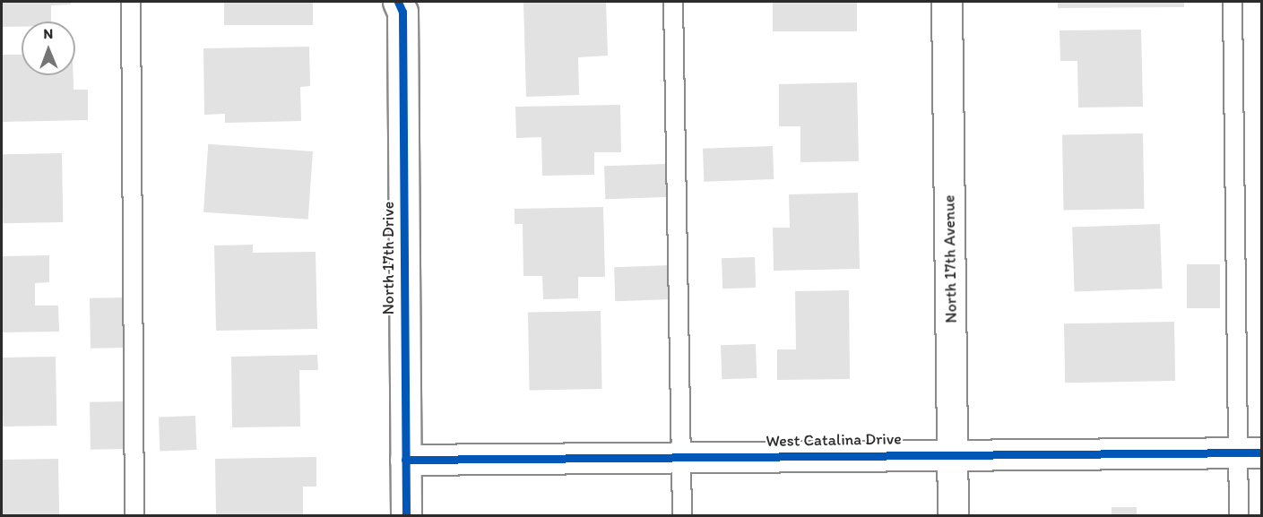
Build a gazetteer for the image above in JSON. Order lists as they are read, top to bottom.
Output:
{
  "streets": {
    "street": ["North 17th Drive", "North 17th Avenue", "West Catalina Drive"]
  },
  "crossings": [
    ["North 17th Drive", "West Catalina Drive"],
    ["North 17th Avenue", "West Catalina Drive"]
  ],
  "north": "top"
}
